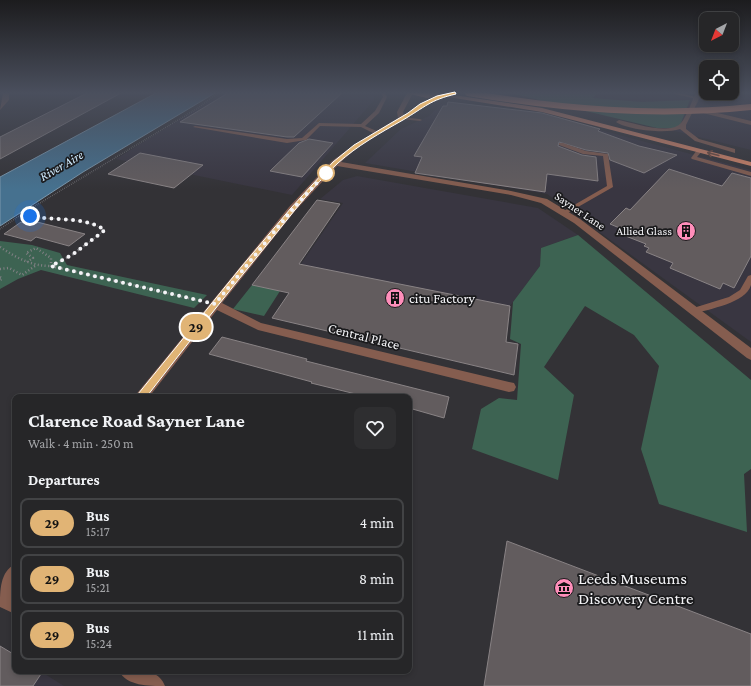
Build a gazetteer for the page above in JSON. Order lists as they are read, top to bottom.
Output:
{
  "streets": {
    "street": ["Sayner Lane", "Central Place"]
  },
  "water": ["River Aire"],
  "places": {
    "building": ["Allied Glass", "citu Factory"],
    "museum": ["Leeds Museums Discovery Centre"]
  },
  "lines": ["bus line 29"],
  "north": "bottom left",
  "page": {
    "on_map": "29",
    "heading": [
      ["Clarence Road Sayner Lane", "Walk · 4 min · 250 m"],
      "Departures"
    ],
    "list": [
      {
        "mark": "29",
        "name": "Bus",
        "note": "15:17",
        "value": "4 min"
      },
      {
        "mark": "29",
        "name": "Bus",
        "note": "15:21",
        "value": "8 min"
      },
      {
        "mark": "29",
        "name": "Bus",
        "note": "15:24",
        "value": "11 min"
      }
    ]
  }
}
